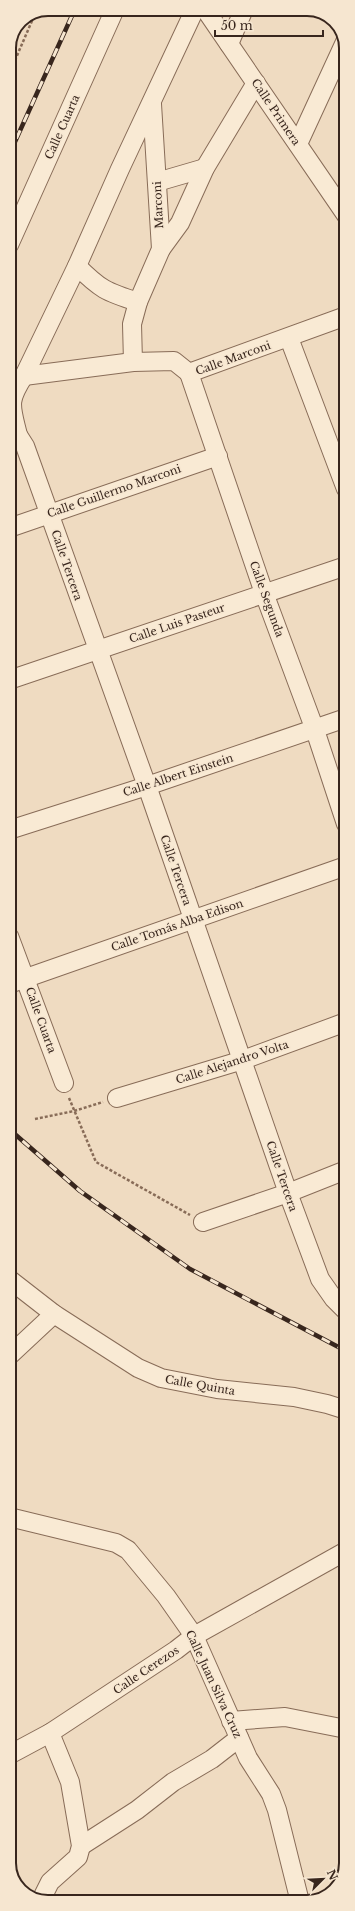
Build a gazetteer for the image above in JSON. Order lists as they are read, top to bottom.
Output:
{
  "streets": {
    "street": [
      "Calle Primera",
      "Calle Cuarta",
      "Marconi",
      "Calle Marconi",
      "Calle Guillermo Marconi",
      "Calle Tercera",
      "Calle Segunda",
      "Calle Luis Pasteur",
      "Calle Albert Einstein",
      "Calle Tomás Alba Edison",
      "Calle Alejandro Volta",
      "Calle Quinta",
      "Calle Cerezos",
      "Calle Juan Silva Cruz"
    ]
  },
  "crossings": [
    ["Calle Cuarta", "Calle Tomás Alba Edison"],
    ["Marconi", "Calle Marconi"],
    ["Calle Marconi", "Calle Segunda"],
    ["Calle Guillermo Marconi", "Calle Tercera"],
    ["Calle Guillermo Marconi", "Calle Segunda"],
    ["Calle Tercera", "Calle Luis Pasteur"],
    ["Calle Tercera", "Calle Albert Einstein"],
    ["Calle Tercera", "Calle Tomás Alba Edison"],
    ["Calle Tercera", "Calle Alejandro Volta"],
    ["Calle Segunda", "Calle Luis Pasteur"],
    ["Calle Segunda", "Calle Albert Einstein"],
    ["Calle Cerezos", "Calle Juan Silva Cruz"]
  ],
  "scale_bar": "50 m",
  "north": "top right"
}
